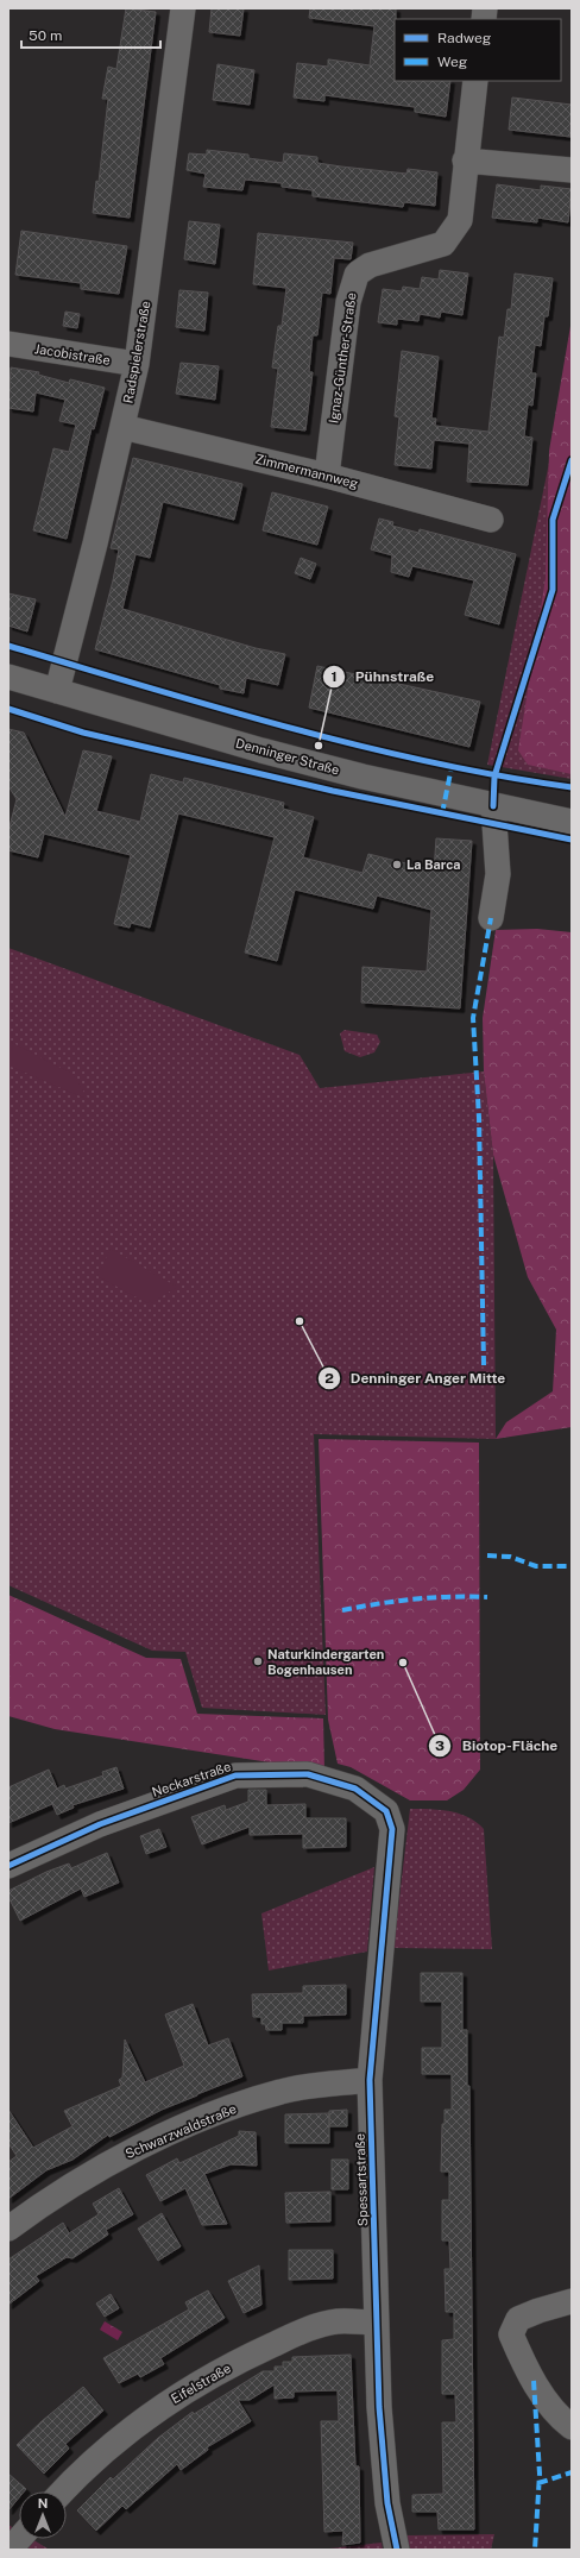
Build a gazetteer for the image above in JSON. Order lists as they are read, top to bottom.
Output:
{
  "streets": {
    "street": [
      "Radspielerstraße",
      "Jacobistraße",
      "Ignaz-Günther-Straße",
      "Zimmermannweg",
      "Denninger Straße",
      "Neckarstraße",
      "Schwarzwaldstraße",
      "Spessartstraße",
      "Eifelstraße"
    ]
  },
  "crossings": [
    ["Radspielerstraße", "Jacobistraße"],
    ["Radspielerstraße", "Zimmermannweg"],
    ["Radspielerstraße", "Denninger Straße"],
    ["Ignaz-Günther-Straße", "Zimmermannweg"],
    ["Neckarstraße", "Spessartstraße"],
    ["Schwarzwaldstraße", "Spessartstraße"],
    ["Spessartstraße", "Eifelstraße"]
  ],
  "places": [
    "Pühnstraße",
    "La Barca",
    "Denninger Anger Mitte",
    "Naturkindergarten Bogenhausen",
    "Biotop-Fläche"
  ],
  "legend": ["Radweg", "Weg"],
  "scale_bar": "50 m",
  "north": "top"
}
